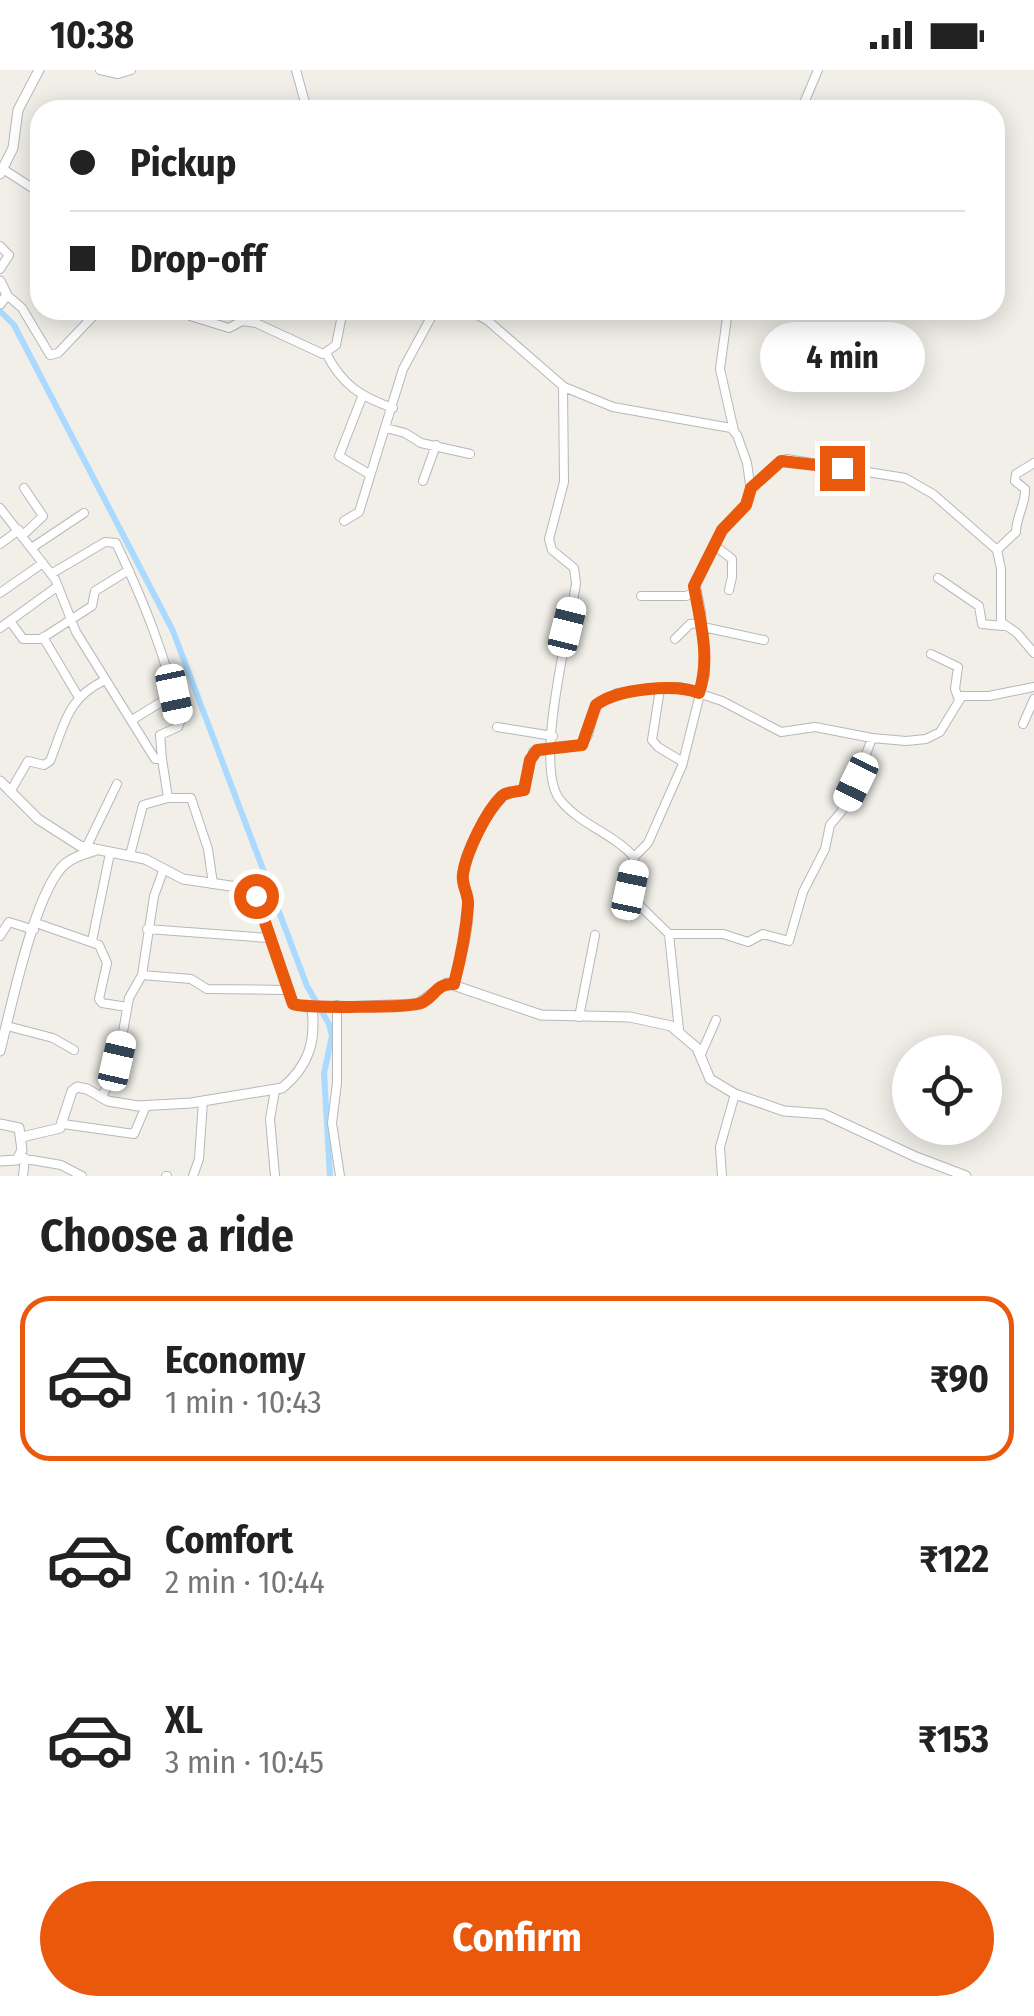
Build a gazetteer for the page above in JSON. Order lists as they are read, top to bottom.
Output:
{
  "page": {
    "status": "10:38",
    "banner": ["Pickup", "Drop-off"],
    "bubble": "4 min",
    "heading": "Choose a ride",
    "list": [
      {
        "name": "Economy",
        "note": "1 min · 10:43",
        "value": "₹90"
      },
      {
        "name": "Comfort",
        "note": "2 min · 10:44",
        "value": "₹122"
      },
      {
        "name": "XL",
        "note": "3 min · 10:45",
        "value": "₹153"
      }
    ],
    "buttons": "Confirm"
  }
}
